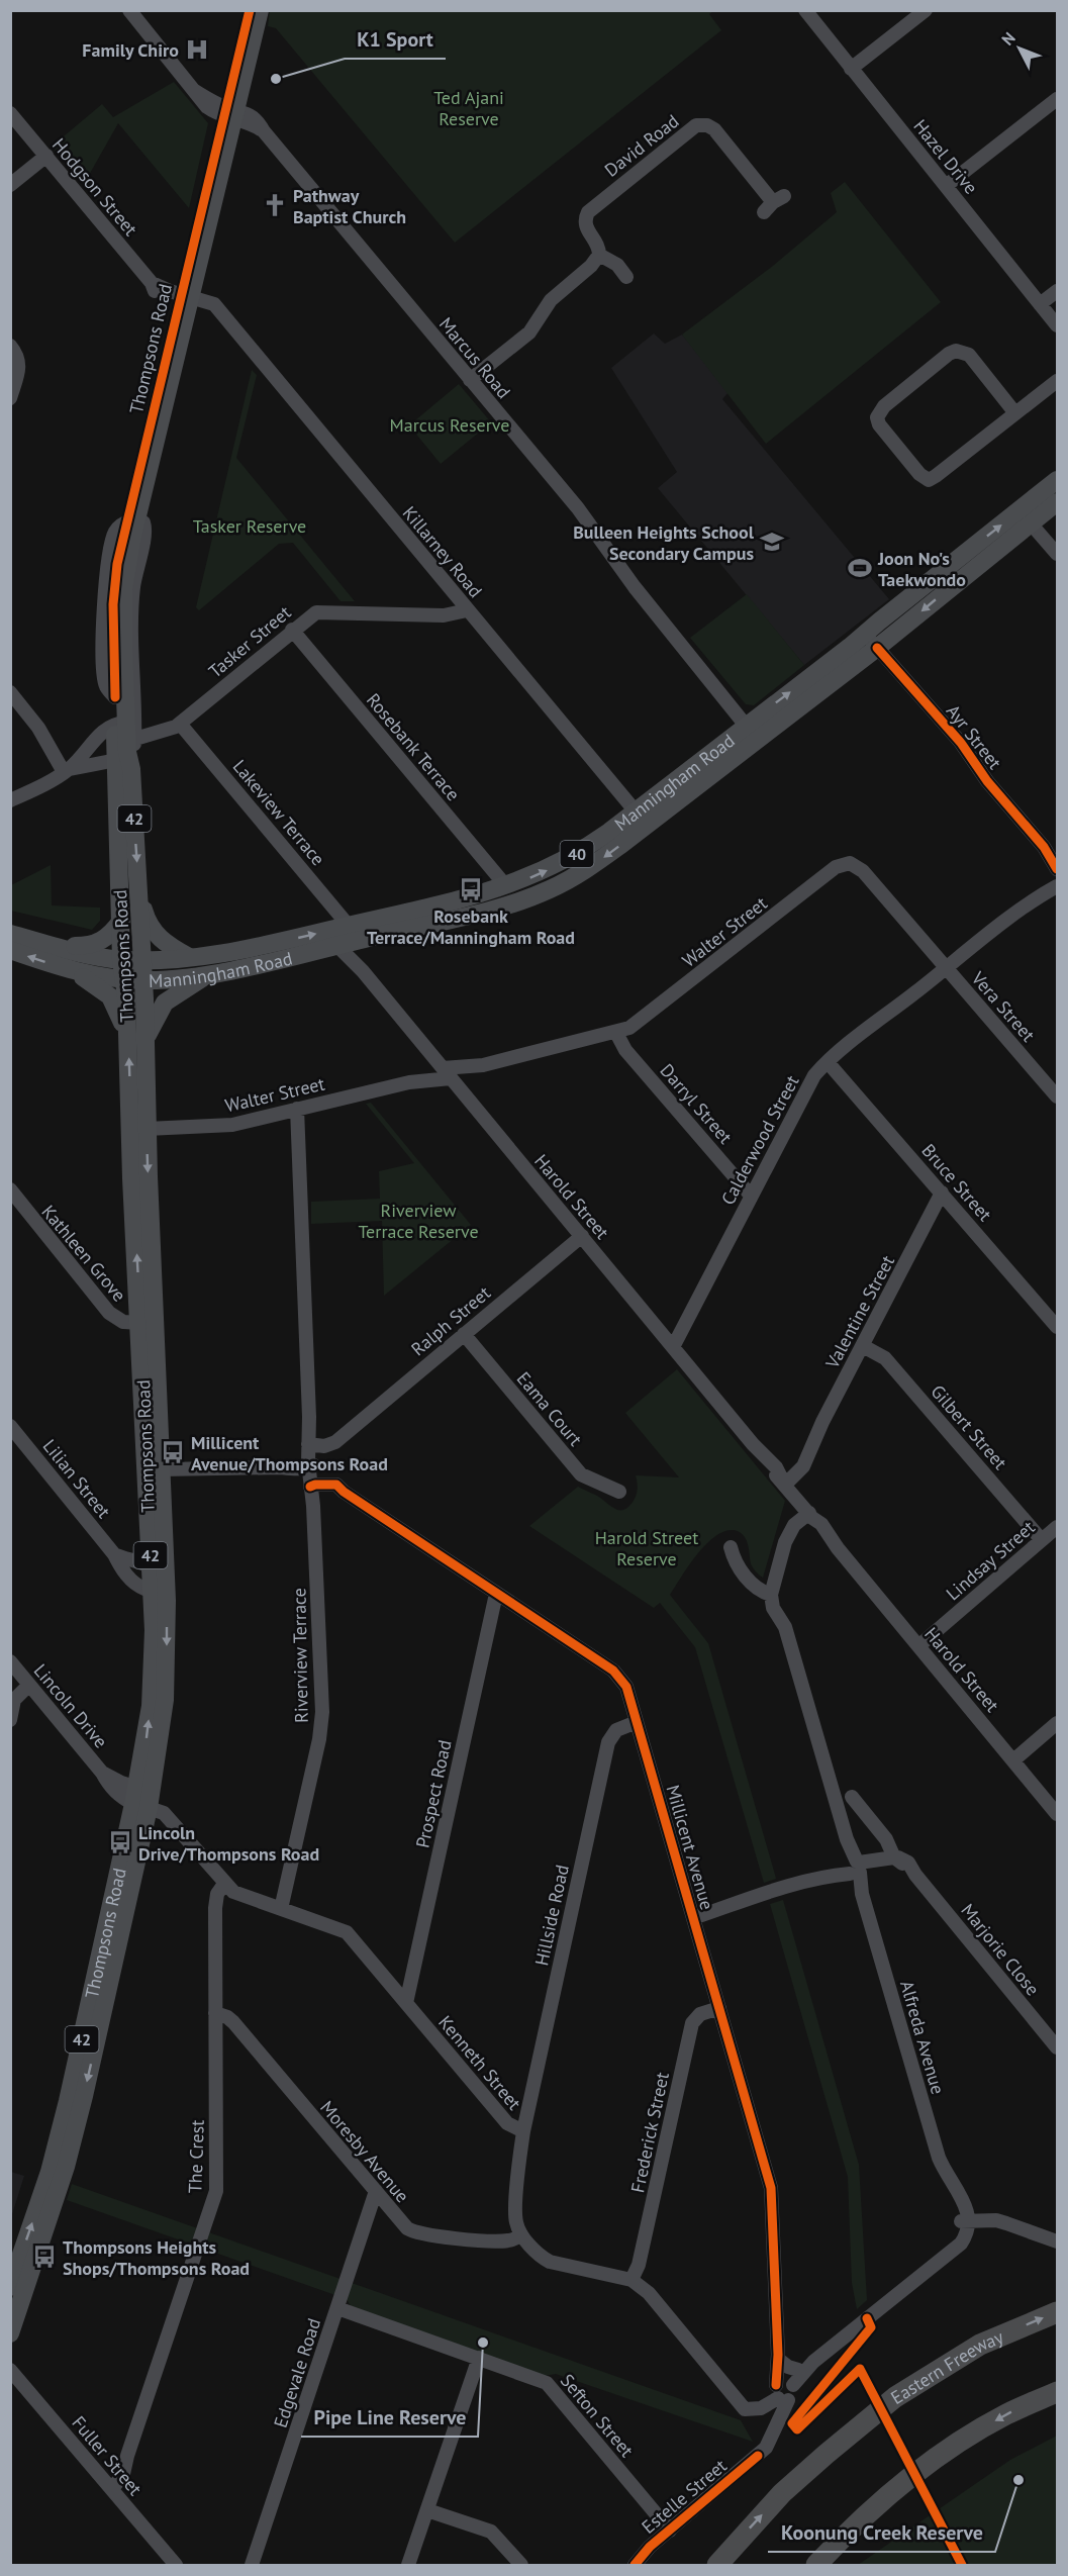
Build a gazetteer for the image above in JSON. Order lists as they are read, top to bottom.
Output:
{
  "streets": {
    "highway": ["Eastern Freeway"],
    "main road": [
      "Thompsons Road",
      "Manningham Road",
      "42",
      "40"
    ],
    "street": [
      "David Road",
      "Hazel Drive",
      "Hodgson Street",
      "Marcus Road",
      "Killarney Road",
      "Tasker Street",
      "Ayr Street",
      "Rosebank Terrace",
      "Lakeview Terrace",
      "Walter Street",
      "Vera Street",
      "Darryl Street",
      "Calderwood Street",
      "Bruce Street",
      "Harold Street",
      "Kathleen Grove",
      "Valentine Street",
      "Ralph Street",
      "Eama Court",
      "Gilbert Street",
      "Lilian Street",
      "Lindsay Street",
      "Riverview Terrace",
      "Lincoln Drive",
      "Prospect Road",
      "Millicent Avenue",
      "Hillside Road",
      "Marjorie Close",
      "Alfreda Avenue",
      "Kenneth Street",
      "Frederick Street",
      "Moresby Avenue",
      "The Crest",
      "Edgevale Road",
      "Sefton Street",
      "Fuller Street",
      "Estelle Street"
    ]
  },
  "crossings": [
    ["Hodgson Street", "Thompsons Road"],
    ["Hodgson Street", "Killarney Road"],
    ["Thompsons Road", "Marcus Road"],
    ["Thompsons Road", "Killarney Road"],
    ["Thompsons Road", "Tasker Street"],
    ["Thompsons Road", "Manningham Road"],
    ["Thompsons Road", "Walter Street"],
    ["Thompsons Road", "Kathleen Grove"],
    ["Thompsons Road", "Lilian Street"],
    ["Thompsons Road", "Lincoln Drive"],
    ["Thompsons Road", "Kenneth Street"],
    ["Marcus Road", "Manningham Road"],
    ["Killarney Road", "Tasker Street"],
    ["Killarney Road", "Manningham Road"],
    ["Tasker Street", "Rosebank Terrace"],
    ["Tasker Street", "Lakeview Terrace"],
    ["Ayr Street", "Manningham Road"],
    ["Rosebank Terrace", "Manningham Road"],
    ["Manningham Road", "Lakeview Terrace"],
    ["Manningham Road", "Harold Street"],
    ["Walter Street", "Vera Street"],
    ["Walter Street", "Darryl Street"],
    ["Walter Street", "Calderwood Street"],
    ["Walter Street", "Harold Street"],
    ["Walter Street", "Riverview Terrace"],
    ["Vera Street", "Calderwood Street"],
    ["Darryl Street", "Calderwood Street"],
    ["Calderwood Street", "Bruce Street"],
    ["Calderwood Street", "Harold Street"],
    ["Bruce Street", "Valentine Street"],
    ["Harold Street", "Valentine Street"],
    ["Harold Street", "Ralph Street"],
    ["Harold Street", "Lindsay Street"],
    ["Valentine Street", "Gilbert Street"],
    ["Ralph Street", "Eama Court"],
    ["Ralph Street", "Riverview Terrace"],
    ["Gilbert Street", "Lindsay Street"],
    ["Riverview Terrace", "Millicent Avenue"],
    ["Riverview Terrace", "Kenneth Street"],
    ["Lincoln Drive", "Kenneth Street"],
    ["Prospect Road", "Millicent Avenue"],
    ["Prospect Road", "Kenneth Street"],
    ["Millicent Avenue", "Hillside Road"],
    ["Millicent Avenue", "Frederick Street"],
    ["Millicent Avenue", "Estelle Street"],
    ["Hillside Road", "Kenneth Street"],
    ["Alfreda Avenue", "Estelle Street"],
    ["Kenneth Street", "Moresby Avenue"],
    ["Kenneth Street", "The Crest"],
    ["Moresby Avenue", "The Crest"],
    ["Moresby Avenue", "Edgevale Road"],
    ["The Crest", "Fuller Street"],
    ["Edgevale Road", "Sefton Street"],
    ["Sefton Street", "Estelle Street"]
  ],
  "parks": [
    "Ted Ajani Reserve",
    "Marcus Reserve",
    "Tasker Reserve",
    "Riverview Terrace Reserve",
    "Harold Street Reserve"
  ],
  "places": {
    "hospital": ["Family Chiro"],
    "other": ["K1 Sport", "Pipe Line Reserve", "Koonung Creek Reserve"],
    "church": ["Pathway Baptist Church"],
    "school or university": ["Bulleen Heights School Secondary Campus"],
    "sports": ["Joon No's Taekwondo"],
    "bus stop": [
      "Rosebank Terrace/Manningham Road",
      "Millicent Avenue/Thompsons Road",
      "Lincoln Drive/Thompsons Road",
      "Thompsons Heights Shops/Thompsons Road"
    ]
  },
  "north": "top left"
}
